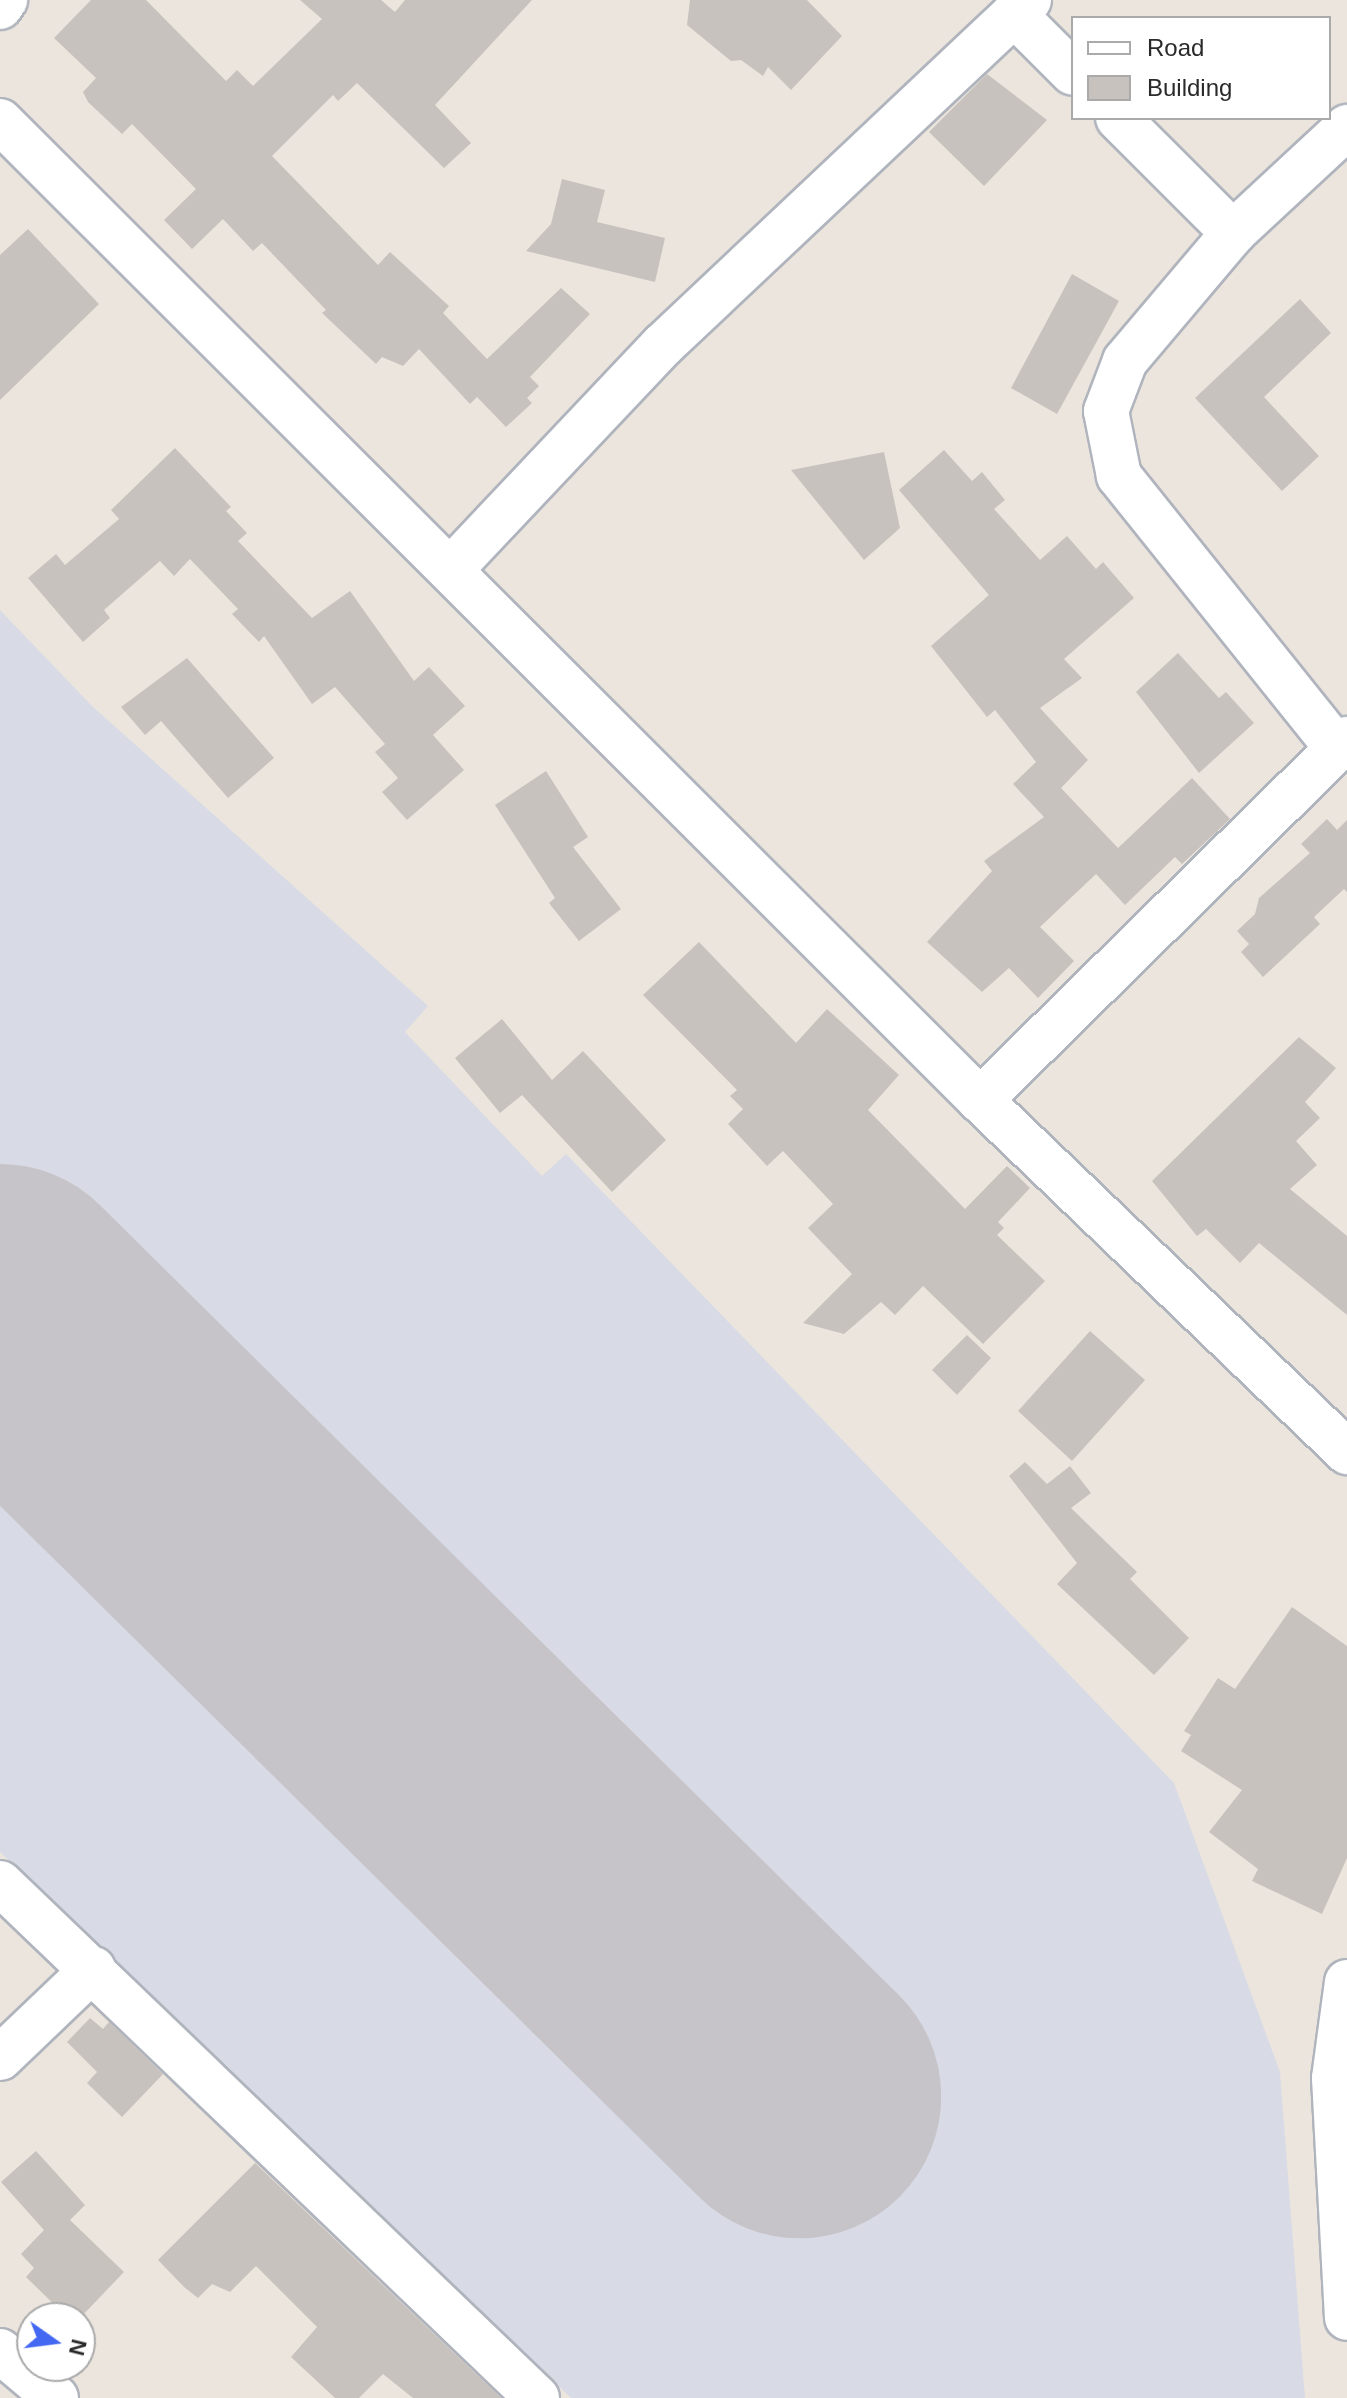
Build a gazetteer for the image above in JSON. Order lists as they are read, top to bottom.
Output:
{
  "legend": ["Road", "Building"],
  "north": "right"
}
